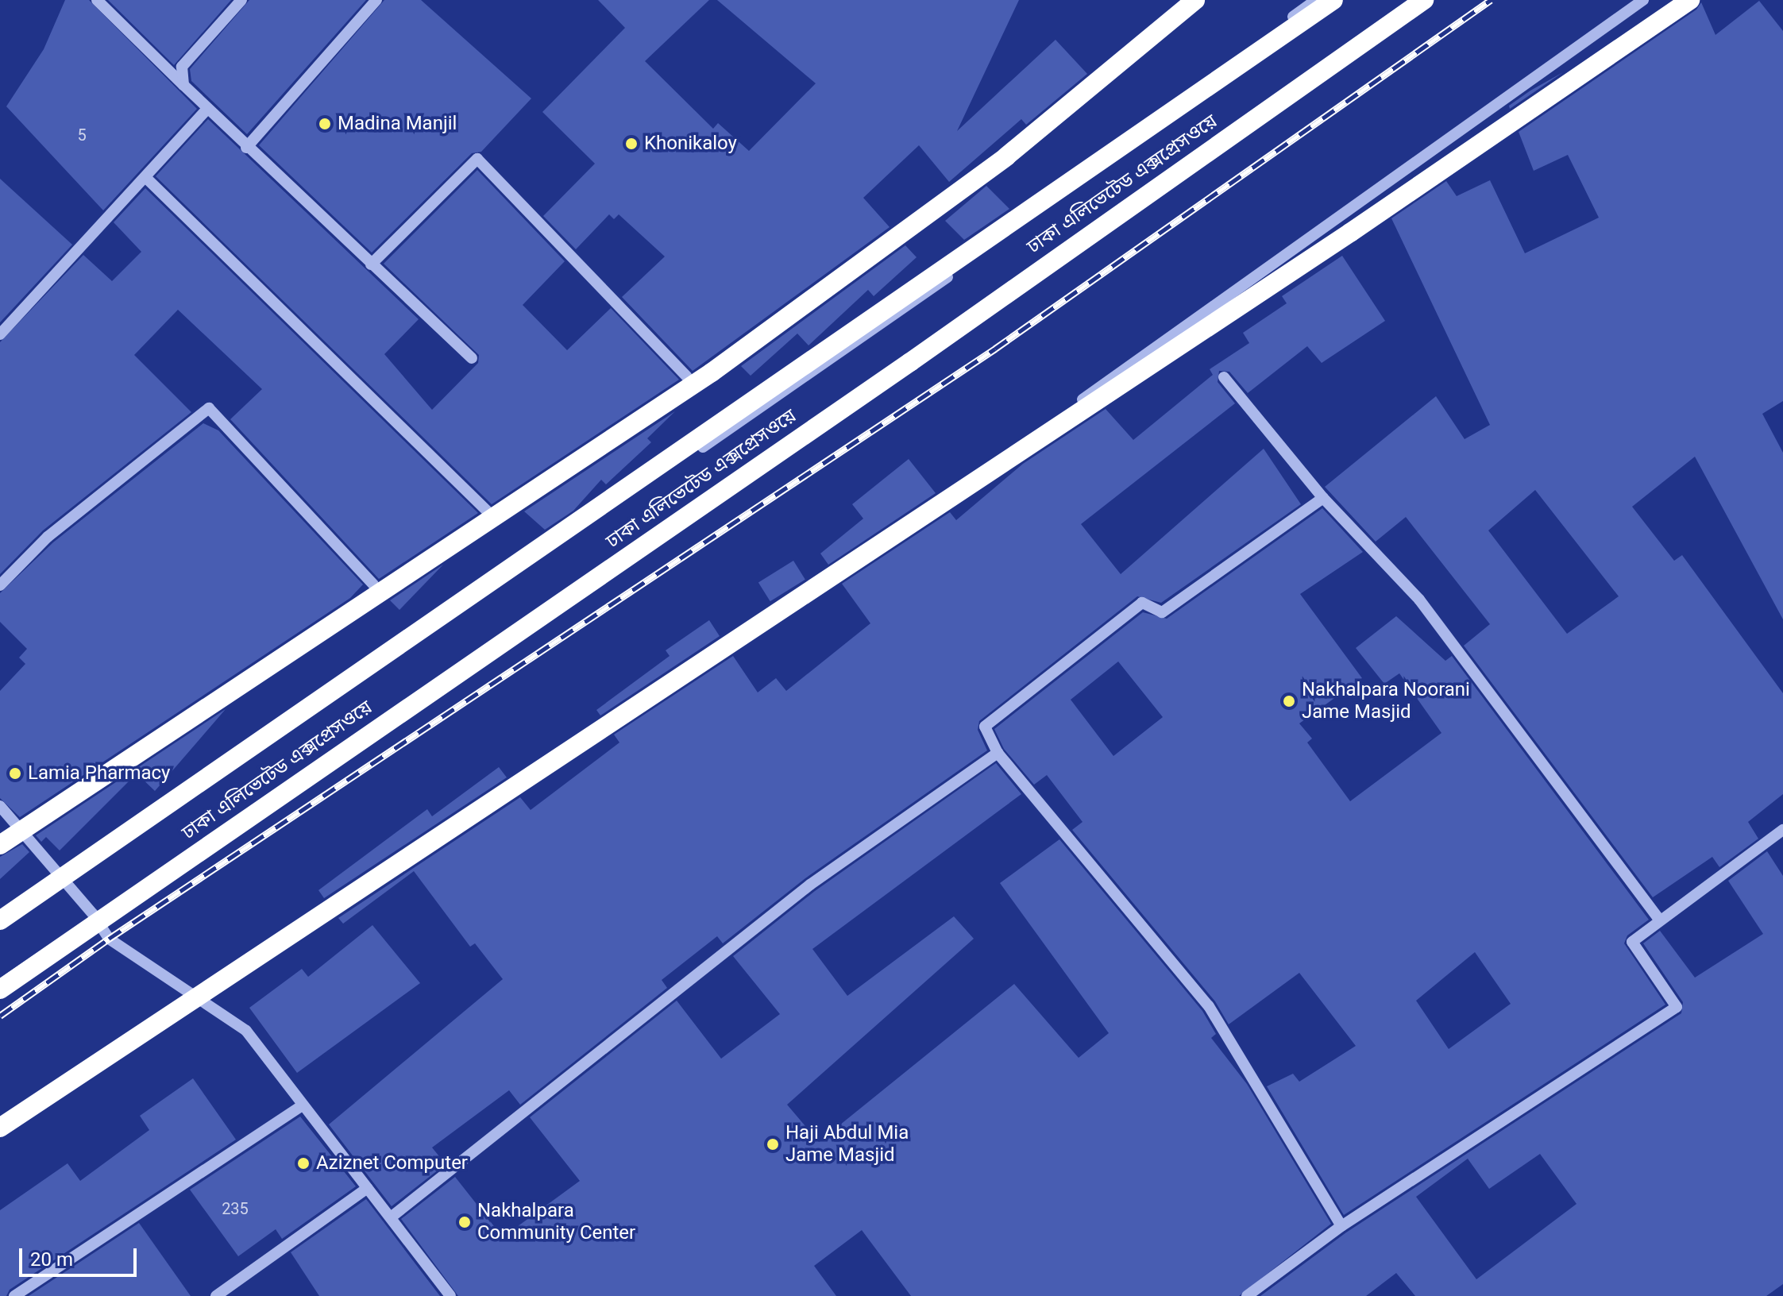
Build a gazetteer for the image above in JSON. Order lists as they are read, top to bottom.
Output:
{
  "streets": {
    "highway": ["ঢাকা এলিভেটেড এক্সপ্রেসওয়ে"]
  },
  "places": [
    "Madina Manjil",
    "Khonikaloy",
    "Nakhalpara Noorani Jame Masjid",
    "Lamia Pharmacy",
    "Haji Abdul Mia Jame Masjid",
    "Aziznet Computer",
    "Nakhalpara Community Center"
  ],
  "house_numbers": ["5", "235"],
  "scale_bar": "20 m"
}
